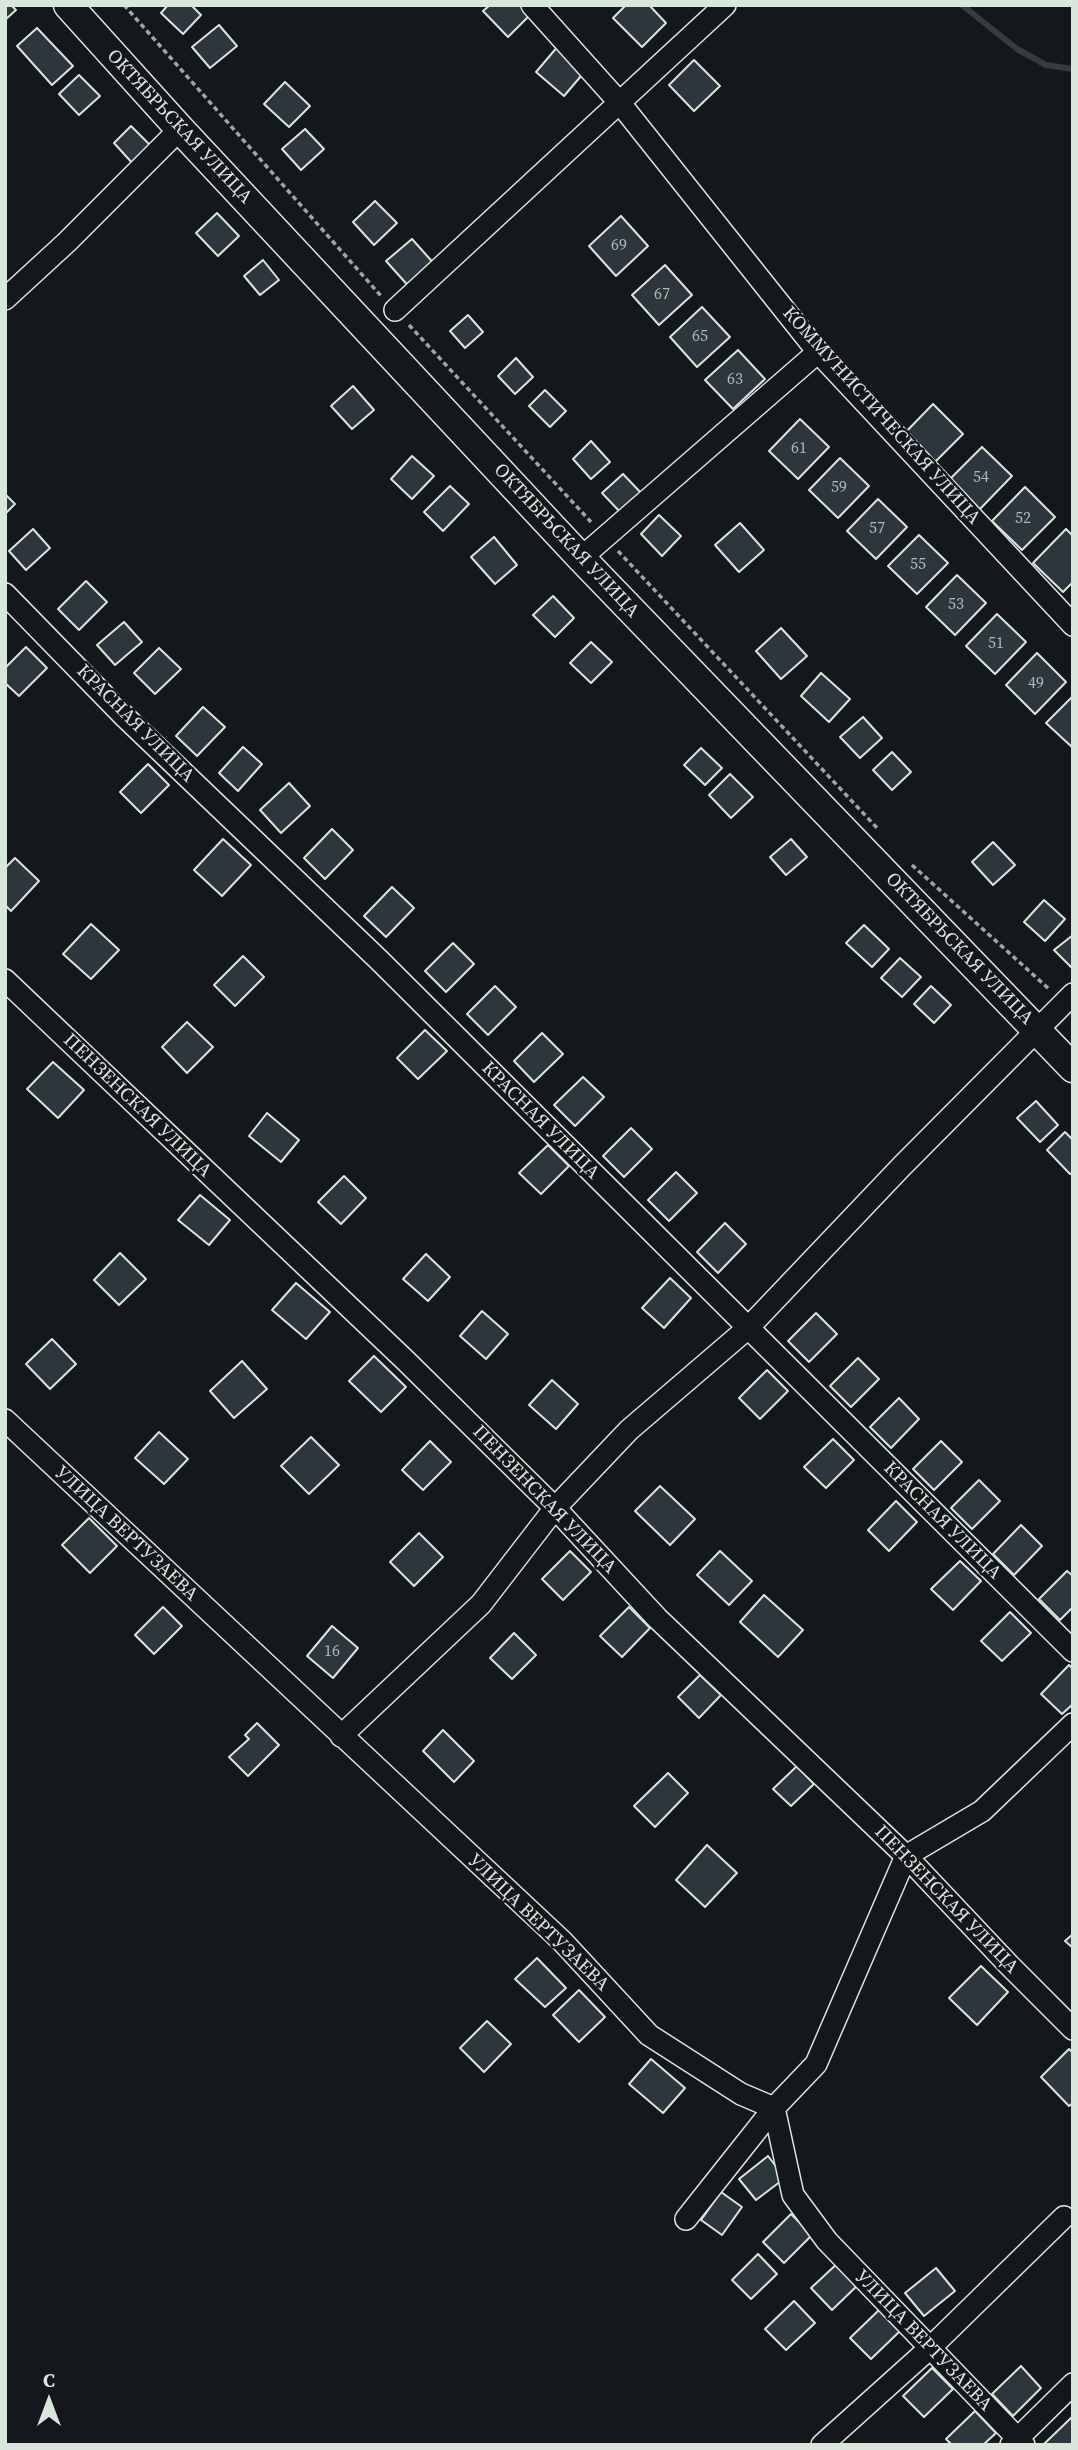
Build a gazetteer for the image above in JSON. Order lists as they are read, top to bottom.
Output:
{
  "streets": {
    "main road": ["ОКТЯБРЬСКАЯ УЛИЦА"],
    "street": [
      "КОММУНИСТИЧЕСКАЯ УЛИЦА",
      "КРАСНАЯ УЛИЦА",
      "ПЕНЗЕНСКАЯ УЛИЦА",
      "УЛИЦА ВЕРТУЗАЕВА"
    ]
  },
  "house_numbers": [
    "69",
    "67",
    "65",
    "63",
    "61",
    "54",
    "59",
    "52",
    "57",
    "55",
    "53",
    "51",
    "49",
    "16"
  ],
  "north": "top"
}
